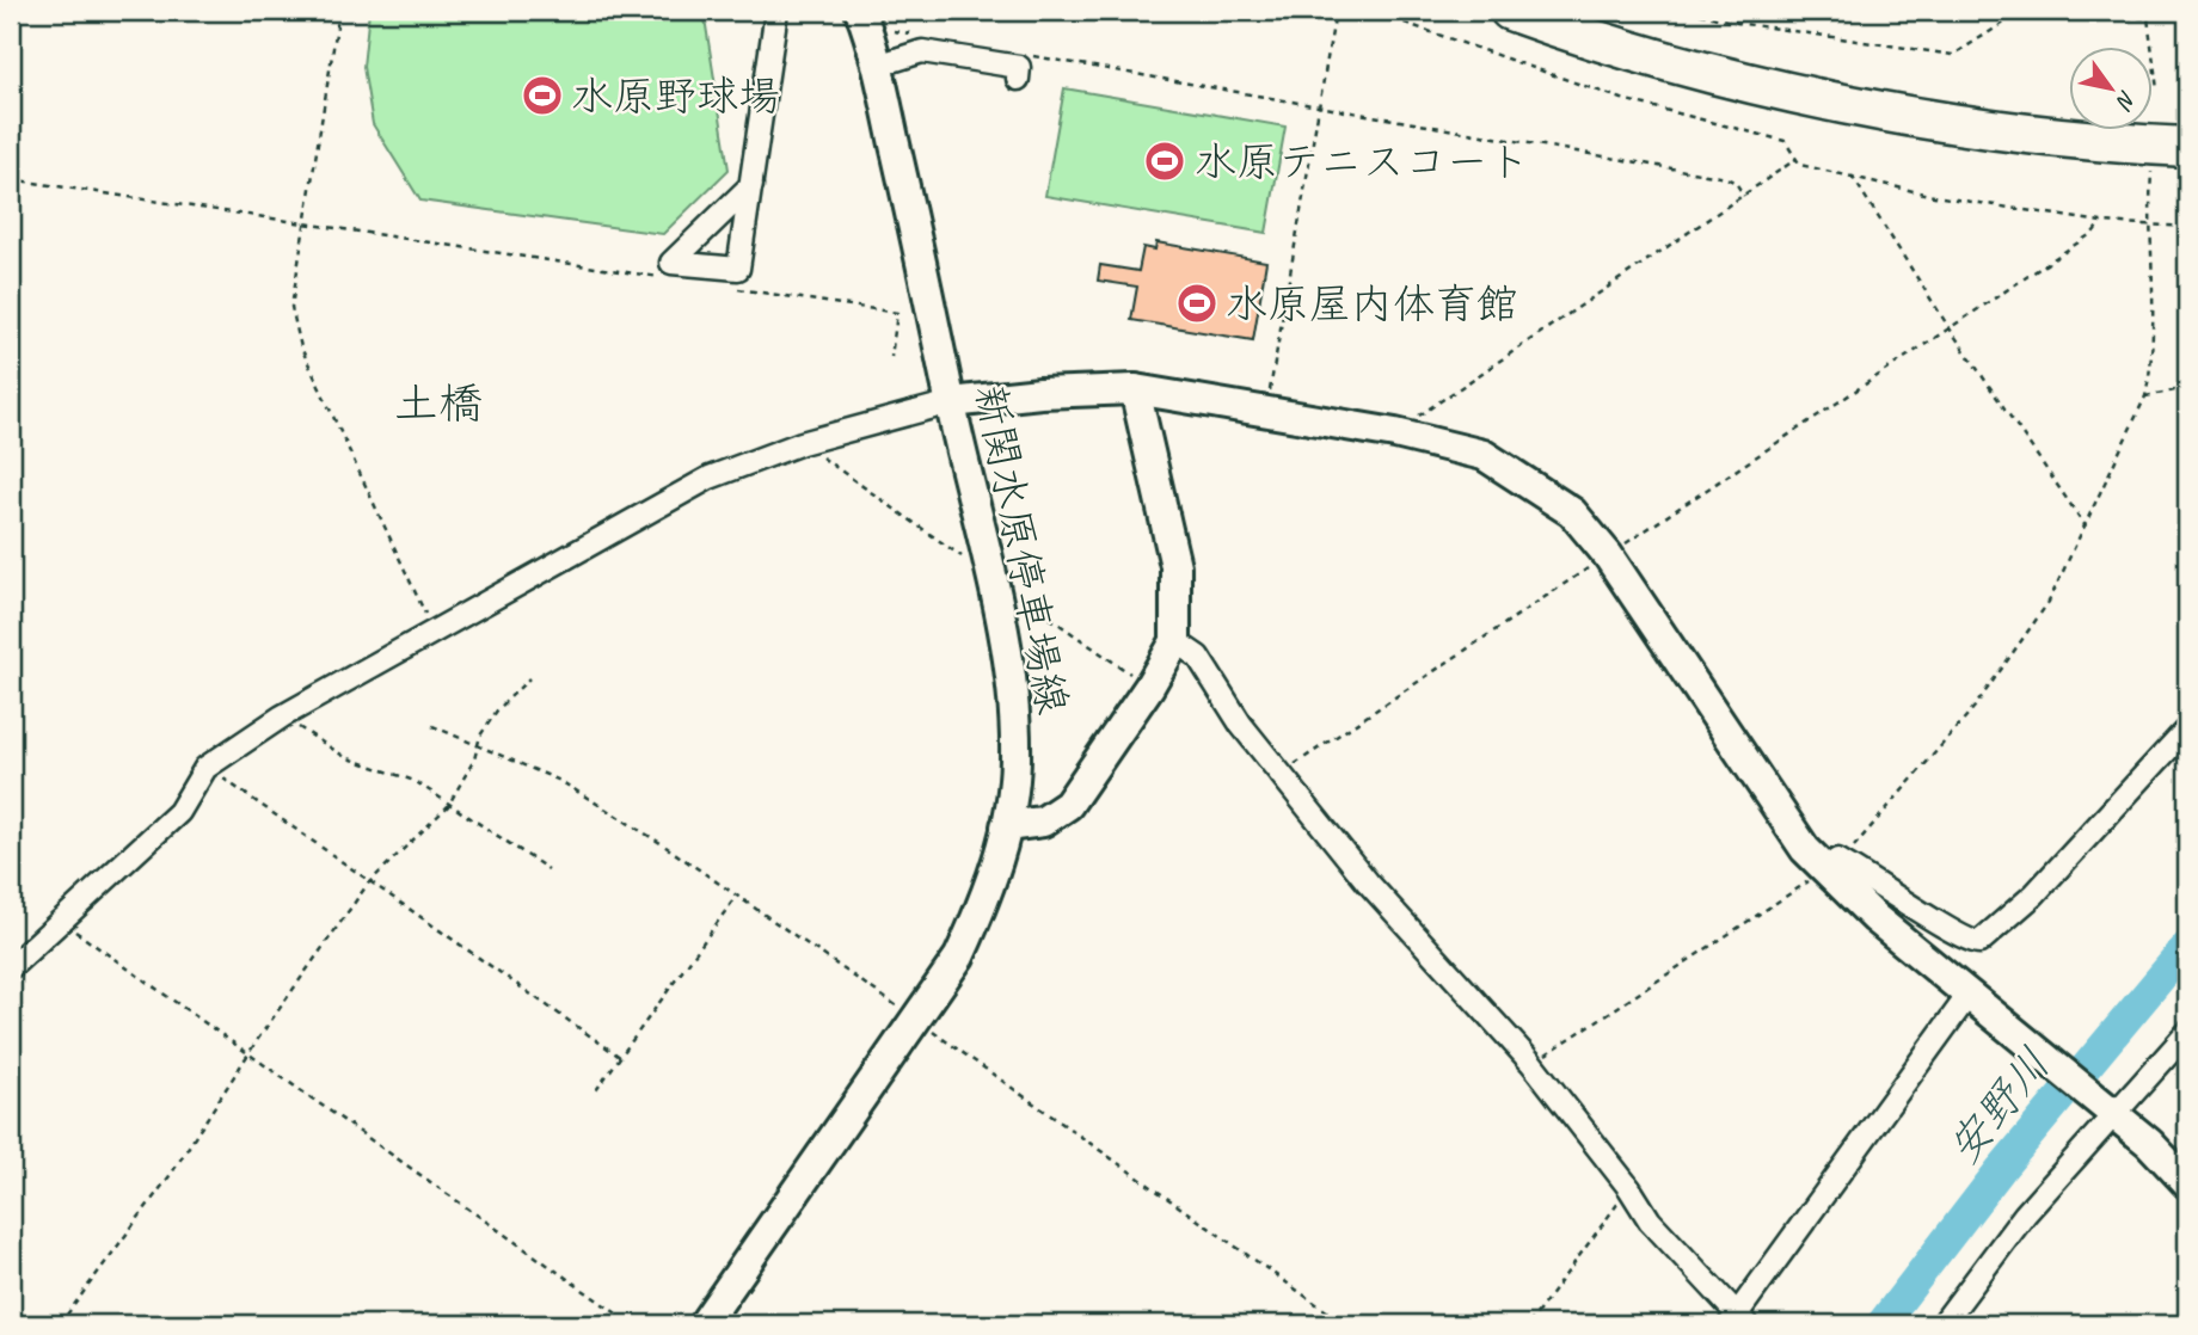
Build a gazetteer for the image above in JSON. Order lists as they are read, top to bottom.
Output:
{
  "streets": {
    "street": ["新関水原停車場線"]
  },
  "districts": ["土橋"],
  "water": ["安野川"],
  "places": {
    "sports": ["水原野球場", "水原テニスコート", "水原屋内体育館"]
  },
  "north": "bottom right"
}
